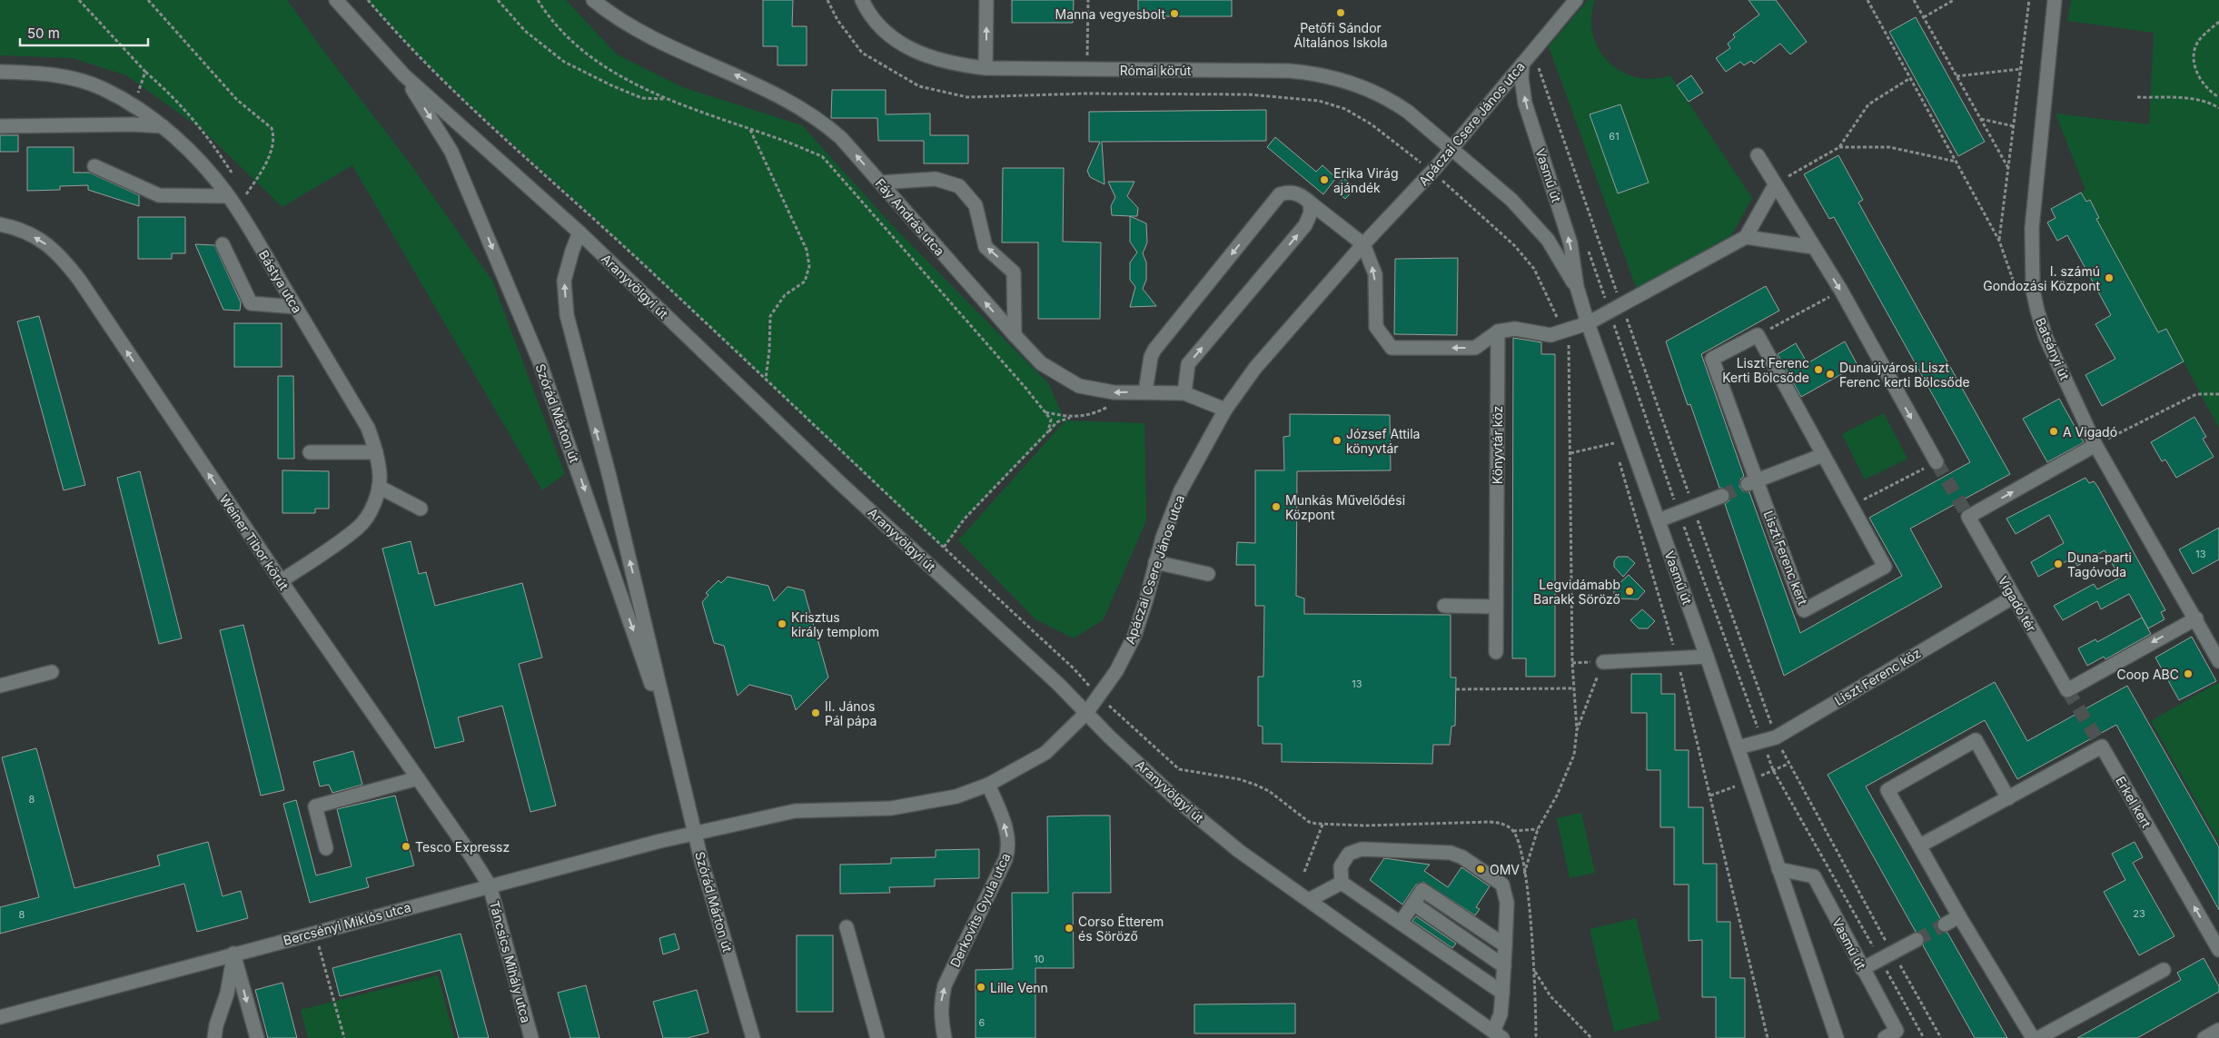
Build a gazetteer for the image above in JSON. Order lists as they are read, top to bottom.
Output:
{
  "streets": {
    "street": [
      "Római körút",
      "Apáczai Csere János utca",
      "Vasmű út",
      "Fáy András utca",
      "Bástya utca",
      "Aranyvölgyi út",
      "Batsányi út",
      "Szórád Márton út",
      "Könyvtár köz",
      "Weiner Tibor körút",
      "Liszt Ferenc kert",
      "Vigadó tér",
      "Liszt Ferenc köz",
      "Erkel kert",
      "Derkovits Gyula utca",
      "Bercsényi Miklós utca",
      "Táncsics Mihály utca"
    ]
  },
  "crossings": [
    ["Római körút", "Apáczai Csere János utca"],
    ["Római körút", "Vasmű út"],
    ["Apáczai Csere János utca", "Vasmű út"],
    ["Apáczai Csere János utca", "Fáy András utca"],
    ["Apáczai Csere János utca", "Aranyvölgyi út"],
    ["Apáczai Csere János utca", "Szórád Márton út"],
    ["Apáczai Csere János utca", "Derkovits Gyula utca"],
    ["Apáczai Csere János utca", "Bercsényi Miklós utca"],
    ["Vasmű út", "Liszt Ferenc köz"],
    ["Bástya utca", "Weiner Tibor körút"],
    ["Aranyvölgyi út", "Szórád Márton út"],
    ["Batsányi út", "Vigadó tér"],
    ["Szórád Márton út", "Bercsényi Miklós utca"],
    ["Weiner Tibor körút", "Bercsényi Miklós utca"],
    ["Weiner Tibor körút", "Táncsics Mihály utca"],
    ["Vigadó tér", "Liszt Ferenc köz"],
    ["Bercsényi Miklós utca", "Táncsics Mihály utca"]
  ],
  "one_way": ["Fáy András utca", "Weiner Tibor körút"],
  "places": [
    "Petőfi Sándor Általános Iskola",
    "Manna vegyesbolt",
    "Erika Virág ajándék",
    "I. számú Gondozási Központ",
    "Liszt Ferenc Kerti Bölcsőde",
    "Dunaújvárosi Liszt Ferenc kerti Bölcsőde",
    "A Vigadó",
    "József Attila könyvtár",
    "Munkás Művelődési Központ",
    "Duna-parti Tagóvoda",
    "Legvidámabb Barakk Söröző",
    "Krisztus király templom",
    "Coop ABC",
    "II. János Pál pápa",
    "Tesco Expressz",
    "OMV",
    "Corso Étterem és Söröző",
    "Lille Venn"
  ],
  "house_numbers": [
    "61",
    "13",
    "13",
    "8",
    "23",
    "8",
    "10",
    "6"
  ],
  "scale_bar": "50 m"
}
